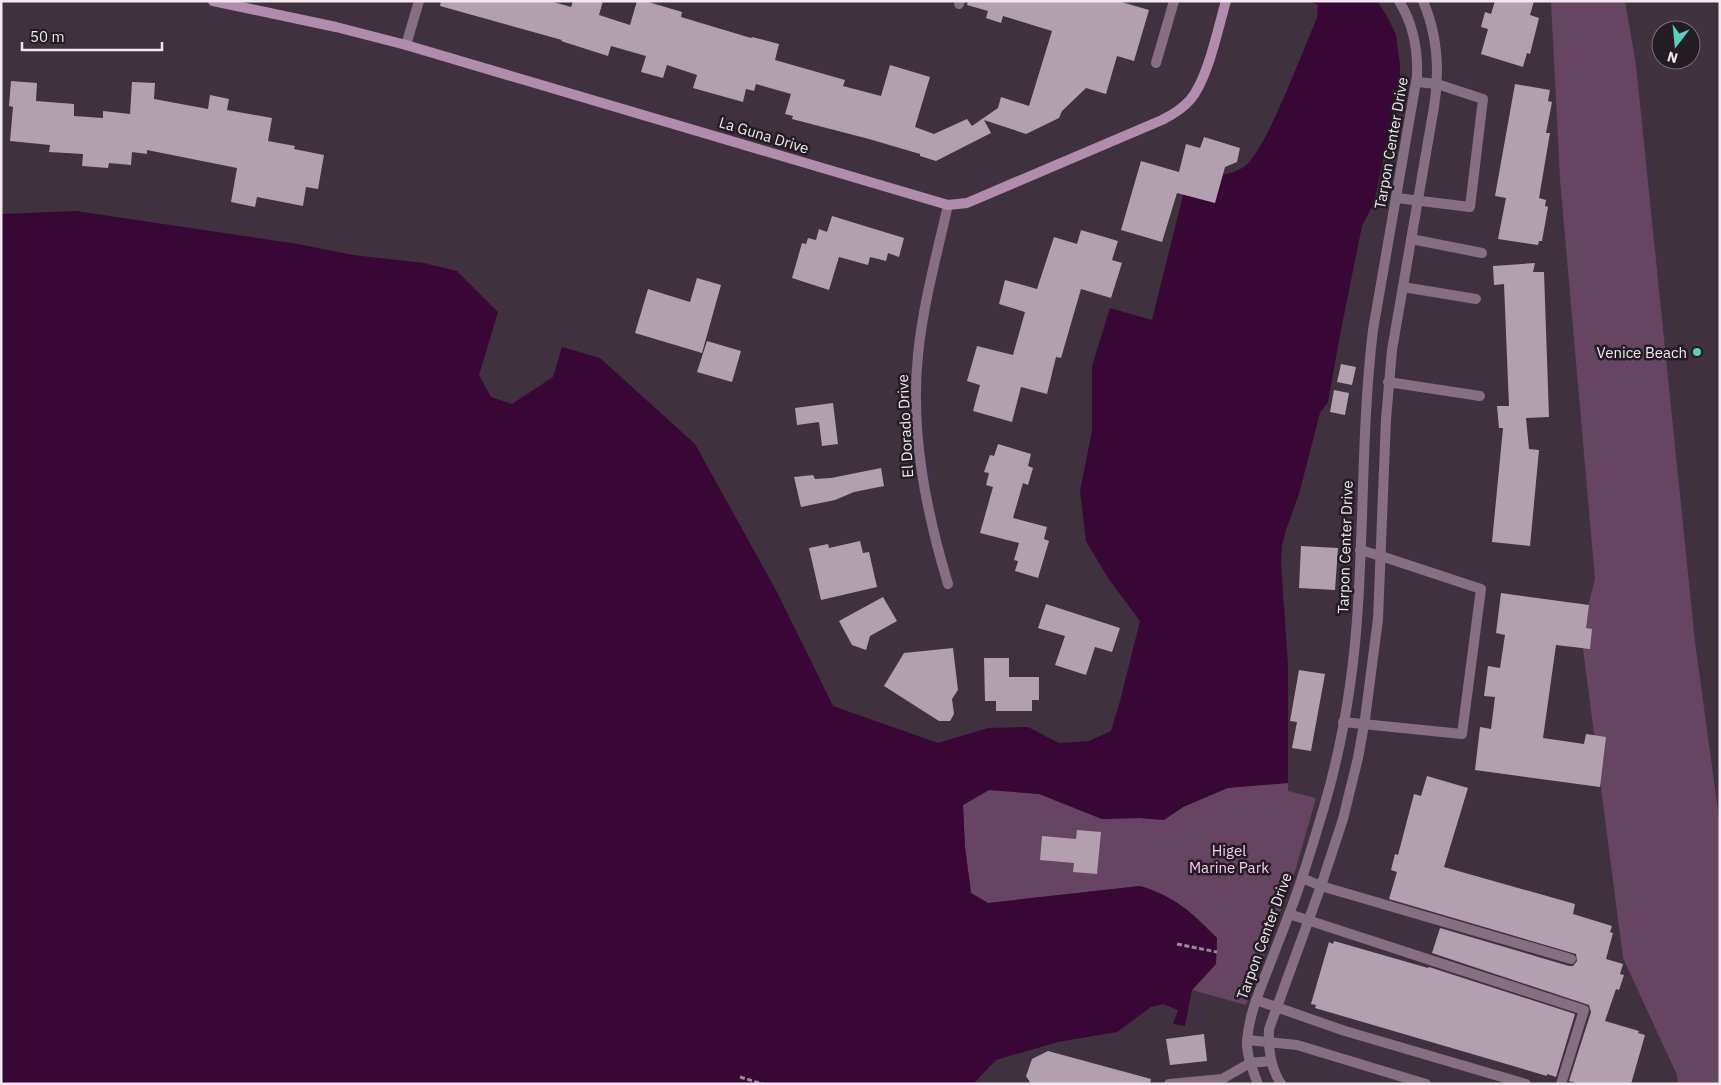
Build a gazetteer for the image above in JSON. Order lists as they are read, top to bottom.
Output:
{
  "streets": {
    "street": ["La Guna Drive", "Tarpon Center Drive", "El Dorado Drive"]
  },
  "crossings": [
    ["La Guna Drive", "El Dorado Drive"]
  ],
  "parks": ["Higel Marine Park"],
  "places": ["Venice Beach"],
  "scale_bar": "50 m",
  "north": "bottom"
}
